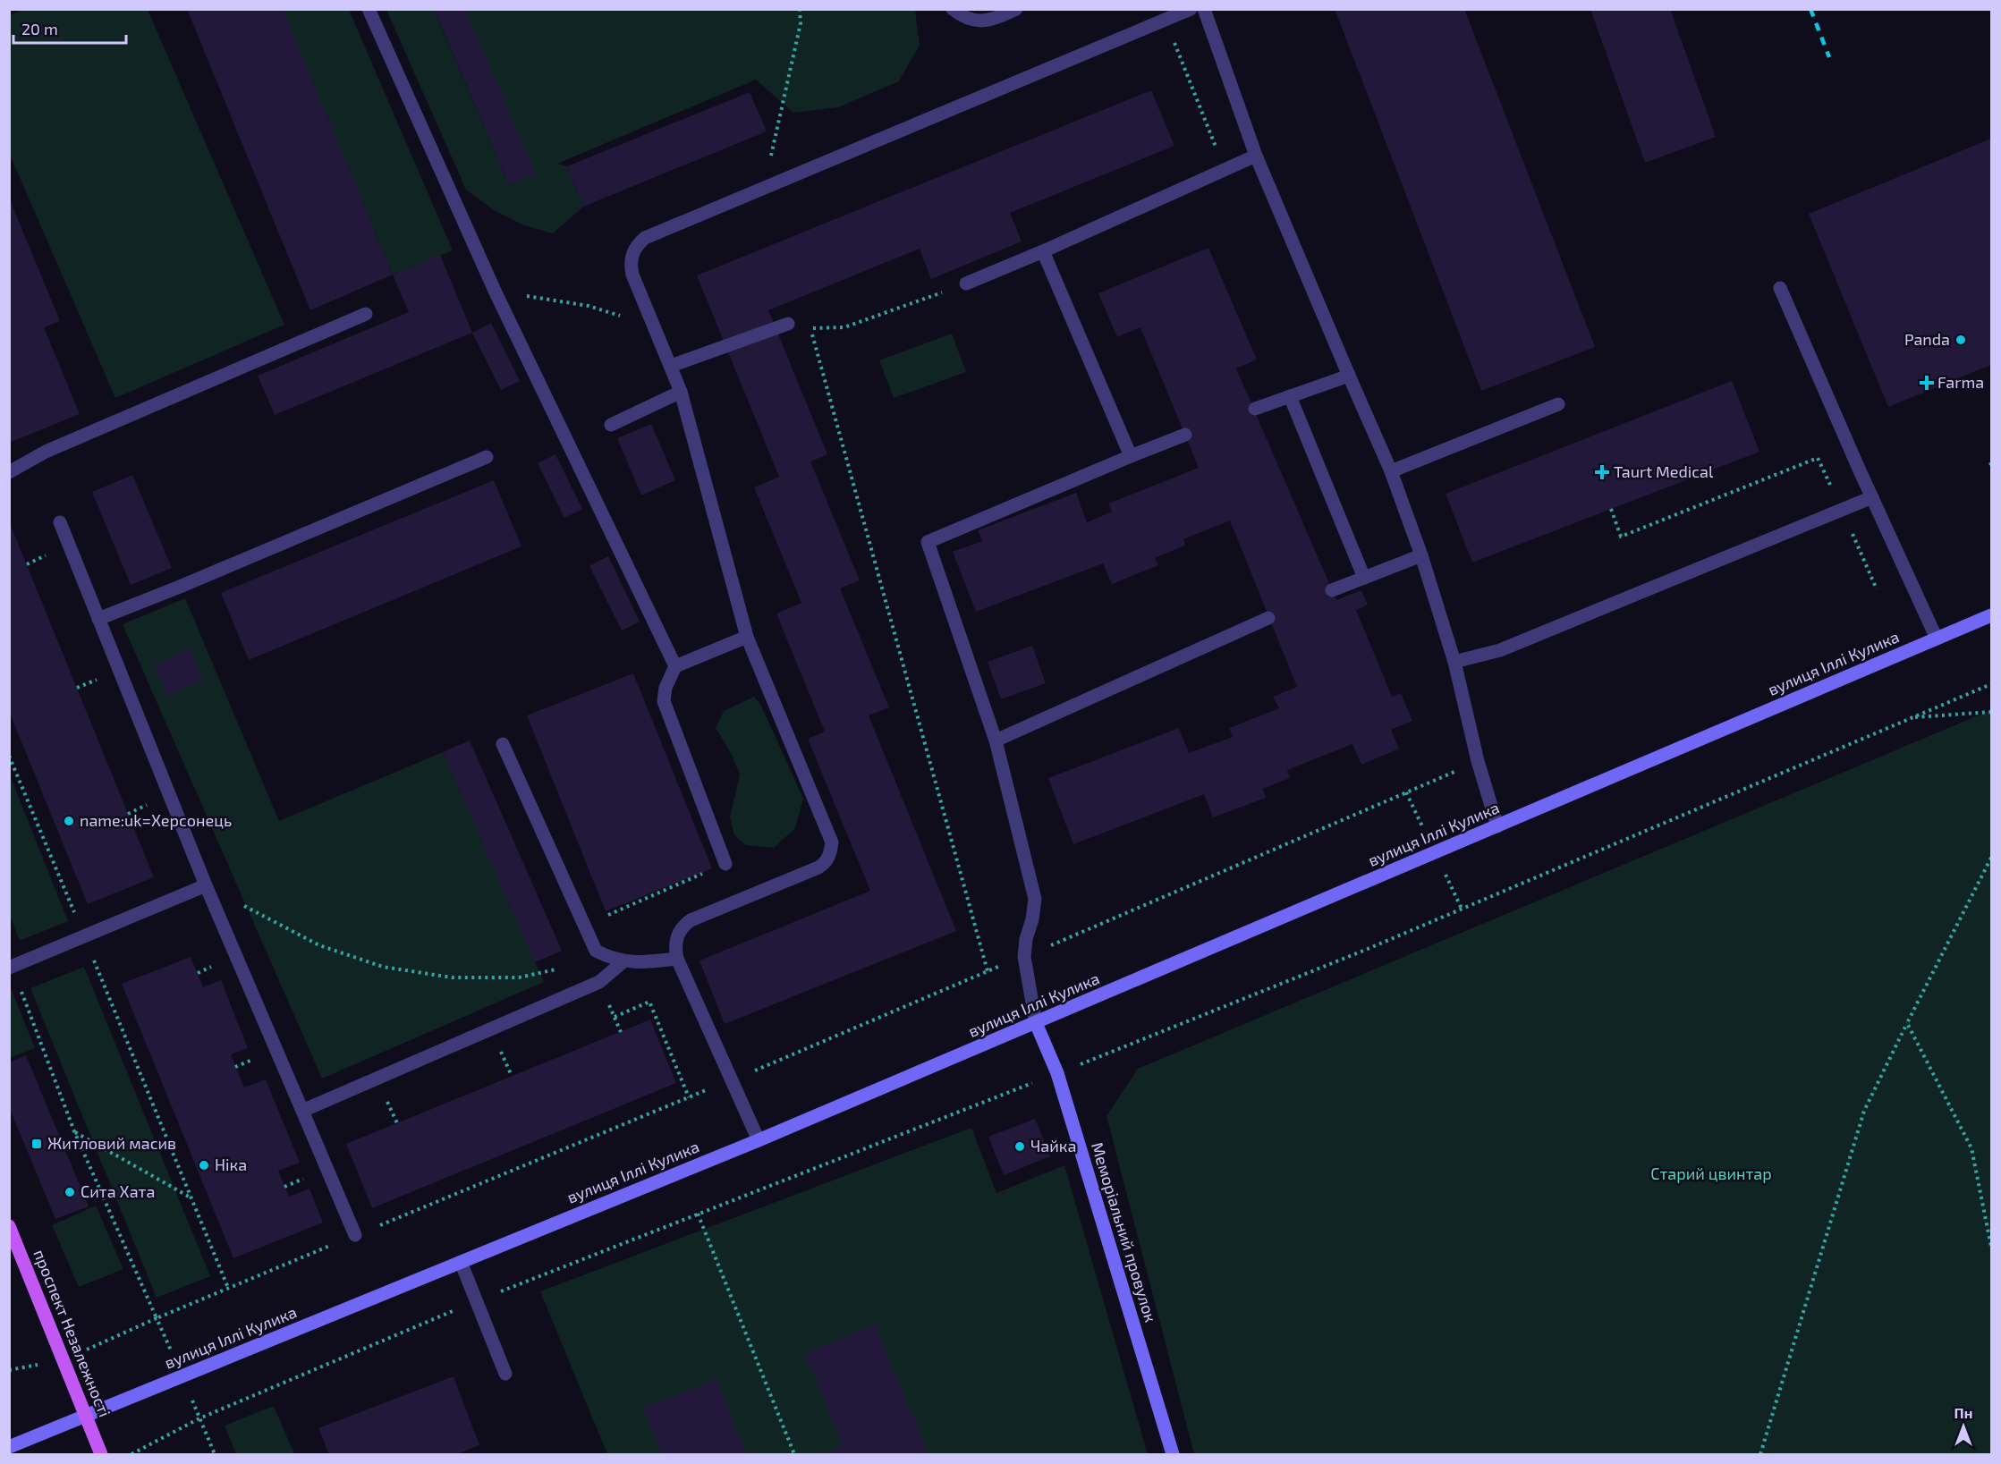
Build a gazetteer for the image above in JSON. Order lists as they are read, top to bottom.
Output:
{
  "streets": {
    "main road": ["проспект Незалежності"],
    "street": ["вулиця Іллі Кулика", "Меморіальний провулок"]
  },
  "crossings": [
    ["вулиця Іллі Кулика", "Меморіальний провулок"],
    ["вулиця Іллі Кулика", "проспект Незалежності"]
  ],
  "parks": ["Старий цвинтар"],
  "places": {
    "other": [
      "Panda",
      "name:uk=Херсонець",
      "Чайка",
      "Ніка",
      "Сита Хата"
    ],
    "health": ["Farma", "Taurt Medical"],
    "transit": ["Житловий масив"]
  },
  "scale_bar": "20 m",
  "north": "top"
}
